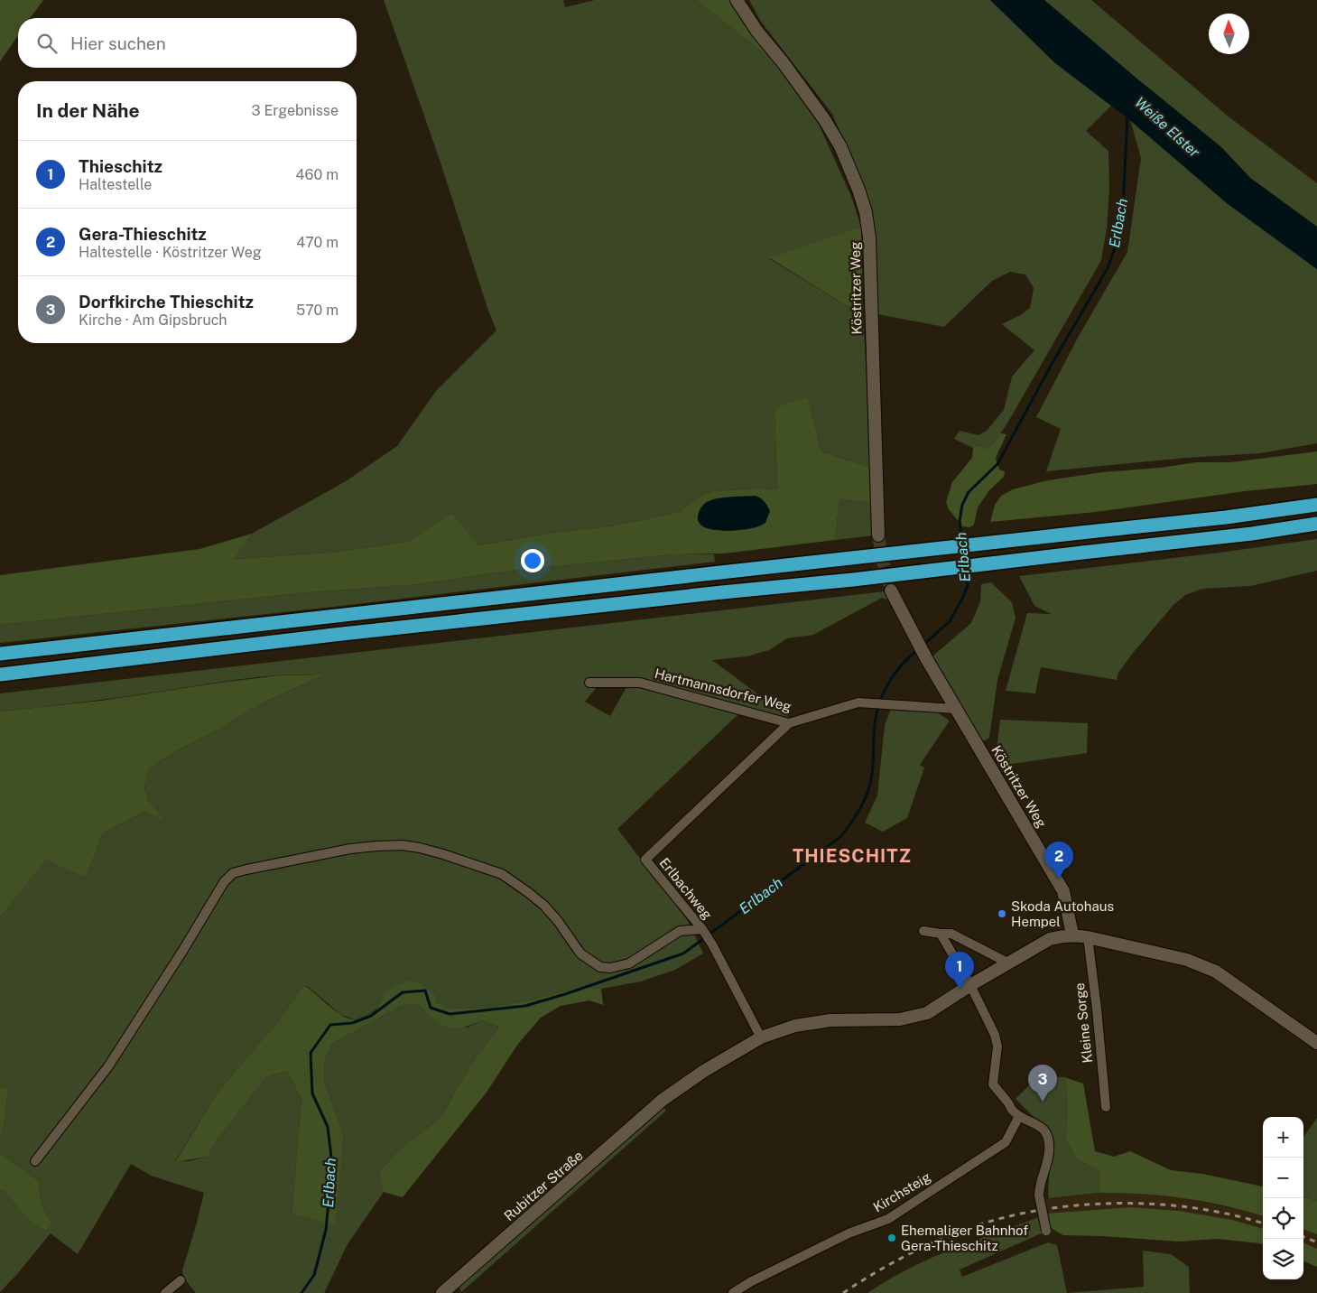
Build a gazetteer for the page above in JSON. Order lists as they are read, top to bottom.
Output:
{
  "streets": {
    "main road": ["Köstritzer Weg", "Rubitzer Straße"],
    "street": [
      "Hartmannsdorfer Weg",
      "Erlbachweg",
      "Kleine Sorge",
      "Kirchsteig"
    ]
  },
  "crossings": [
    ["Köstritzer Weg", "Hartmannsdorfer Weg"],
    ["Köstritzer Weg", "Rubitzer Straße"],
    ["Hartmannsdorfer Weg", "Erlbachweg"],
    ["Erlbachweg", "Rubitzer Straße"]
  ],
  "districts": ["THIESCHITZ"],
  "water": ["Weiße Elster", "Erlbach"],
  "places": ["Skoda Autohaus Hempel", "Ehemaliger Bahnhof Gera-Thieschitz"],
  "north": "top",
  "page": {
    "search": "Hier suchen",
    "heading": ["In der Nähe", "3 Ergebnisse"],
    "list": [
      {
        "mark": "1",
        "name": "Thieschitz",
        "note": "Haltestelle",
        "value": "460 m"
      },
      {
        "mark": "2",
        "name": "Gera-Thieschitz",
        "note": "Haltestelle · Köstritzer Weg",
        "value": "470 m"
      },
      {
        "mark": "3",
        "name": "Dorfkirche Thieschitz",
        "note": "Kirche · Am Gipsbruch",
        "value": "570 m"
      }
    ],
    "pins": ["2", "1", "3"],
    "map_buttons": ["+", "−"]
  }
}
